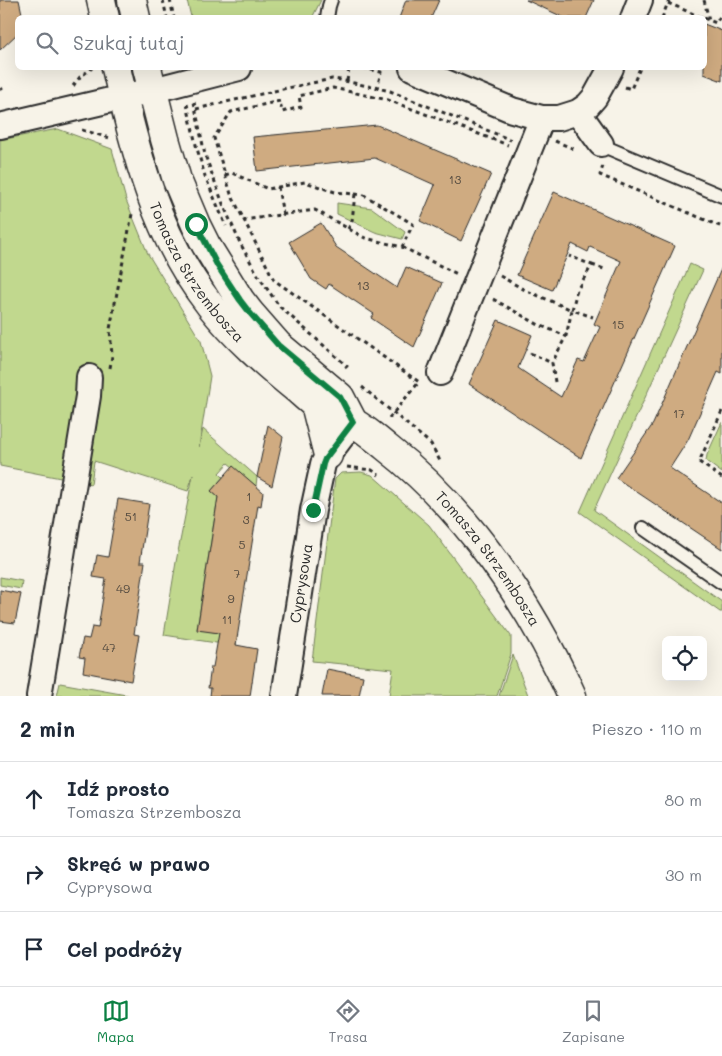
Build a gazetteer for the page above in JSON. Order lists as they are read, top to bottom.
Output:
{
  "streets": {
    "street": ["Tomasza Strzembosza", "Cyprysowa"]
  },
  "crossings": [
    ["Tomasza Strzembosza", "Cyprysowa"]
  ],
  "house_numbers": [
    "13",
    "13",
    "15",
    "17",
    "1",
    "51",
    "3",
    "5",
    "7",
    "49",
    "9",
    "11",
    "47"
  ],
  "page": {
    "search": "Szukaj tutaj",
    "heading": ["2 min", "Pieszo · 110 m"],
    "list": [
      ["Idź prosto", "Tomasza Strzembosza", "80 m"],
      ["Skręć w prawo", "Cyprysowa", "30 m"],
      "Cel podróży"
    ],
    "nav": ["Mapa", "Trasa", "Zapisane"]
  }
}
